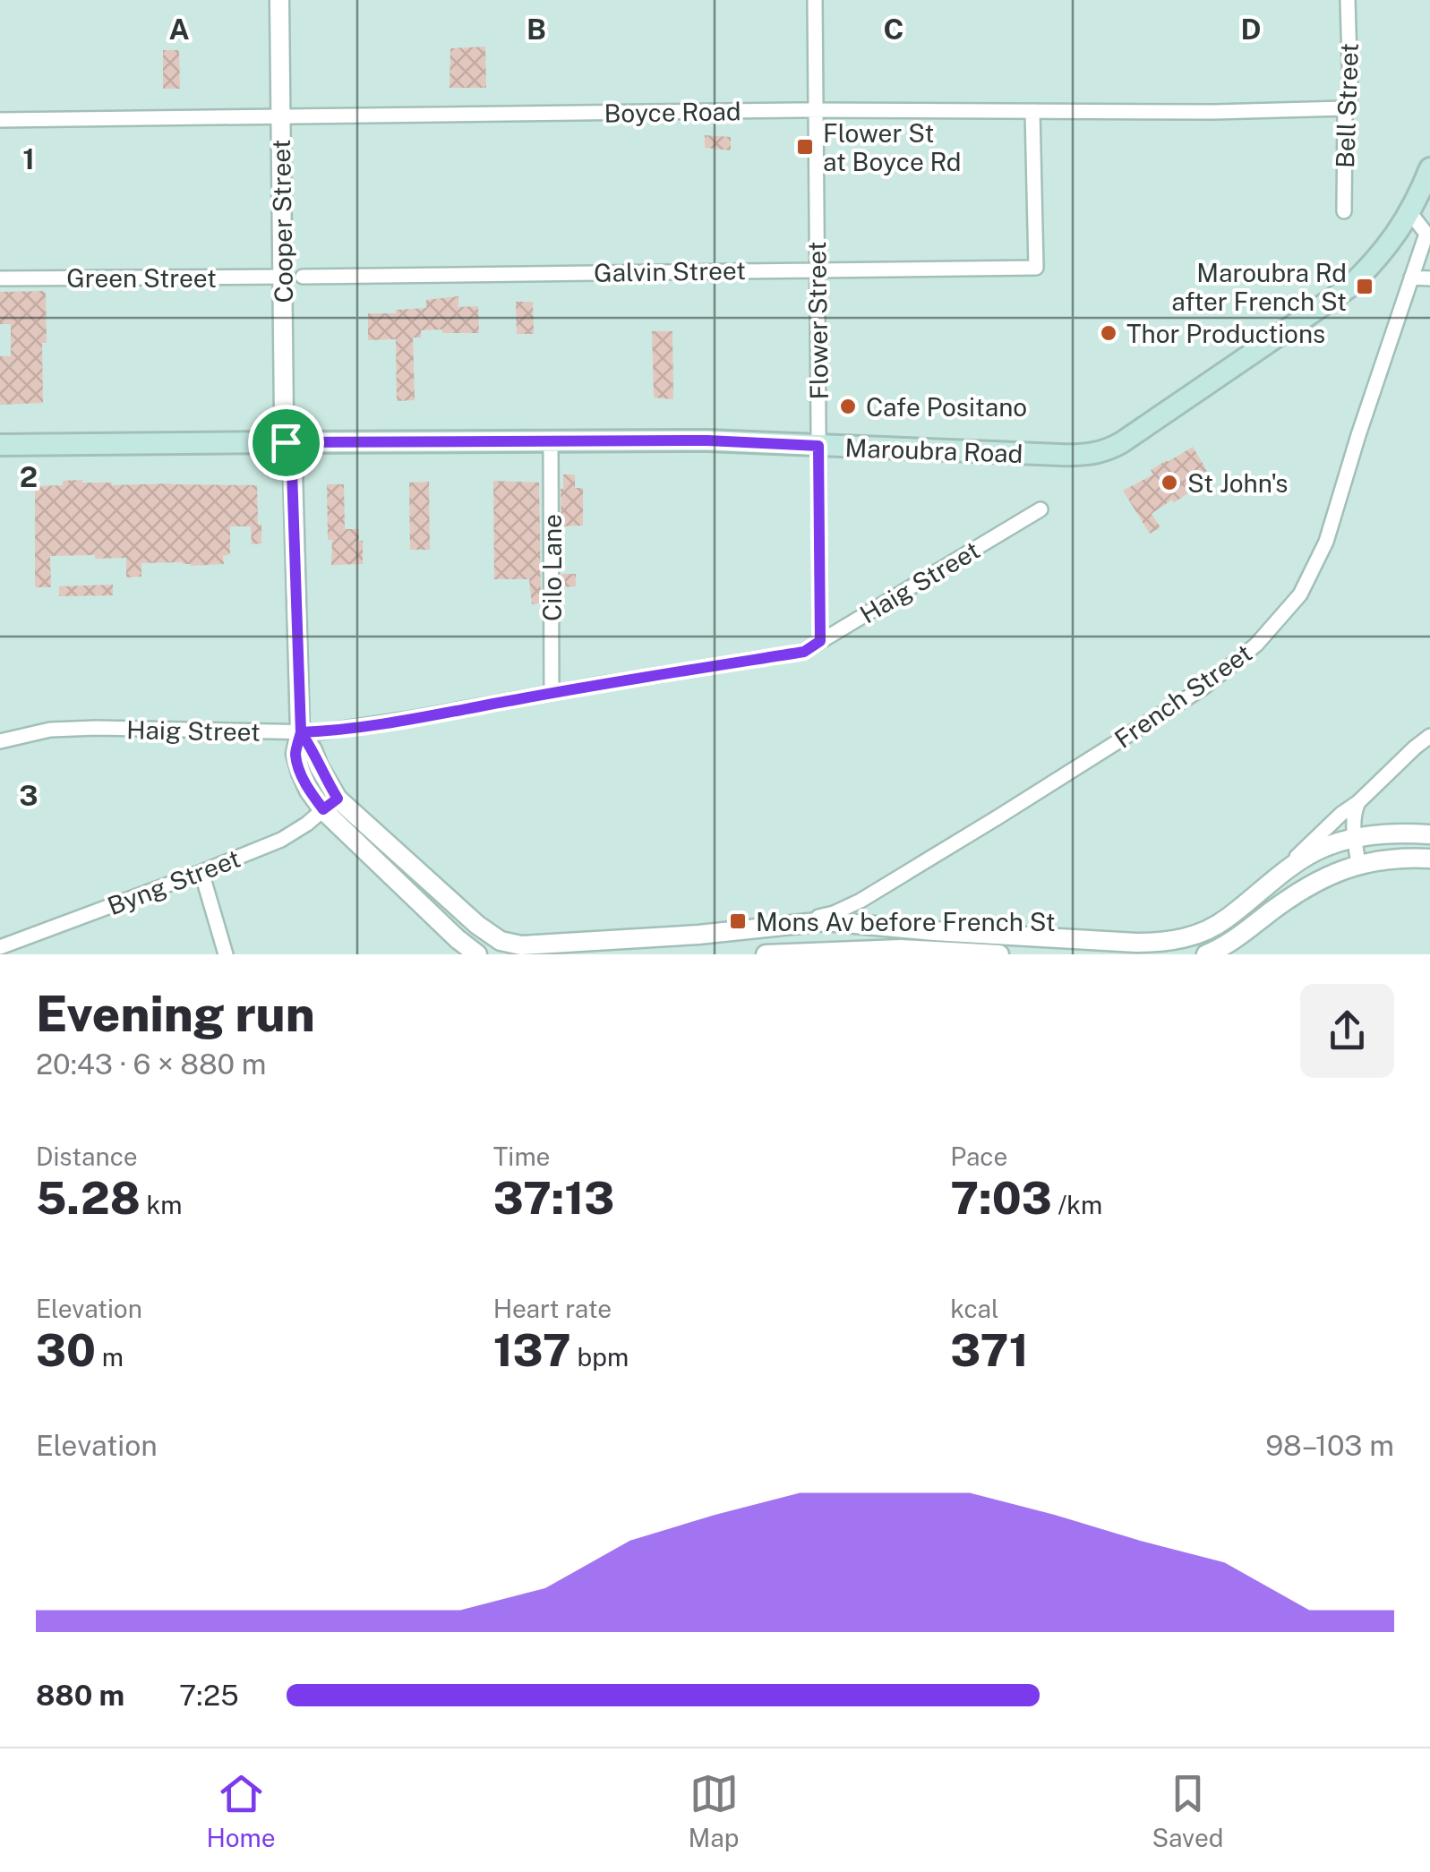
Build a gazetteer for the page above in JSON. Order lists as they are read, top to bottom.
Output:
{
  "streets": {
    "main road": ["Maroubra Road"],
    "street": [
      "Bell Street",
      "Boyce Road",
      "Cooper Street",
      "Galvin Street",
      "Green Street",
      "Flower Street",
      "Cilo Lane",
      "Haig Street",
      "French Street",
      "Byng Street"
    ]
  },
  "crossings": [
    ["Bell Street", "Boyce Road"],
    ["Boyce Road", "Cooper Street"],
    ["Boyce Road", "Galvin Street"],
    ["Boyce Road", "Flower Street"],
    ["Cooper Street", "Green Street"],
    ["Cooper Street", "Maroubra Road"],
    ["Cooper Street", "Haig Street"],
    ["Cooper Street", "Byng Street"],
    ["Galvin Street", "Flower Street"],
    ["Flower Street", "Maroubra Road"],
    ["Flower Street", "Haig Street"],
    ["Maroubra Road", "Cilo Lane"],
    ["Maroubra Road", "French Street"],
    ["Cilo Lane", "Haig Street"]
  ],
  "places": {
    "transit": ["Flower St at Boyce Rd", "Maroubra Rd after French St", "Mons Av before French St"],
    "other": ["Thor Productions", "Cafe Positano", "St John's"]
  },
  "page": {
    "heading": ["Evening run", "20:43 · 6 × 880 m"],
    "stats": [
      ["Distance", "5.28 km"],
      ["Time", "37:13"],
      ["Pace", "7:03 /km"],
      ["Elevation", "30 m"],
      ["Heart rate", "137 bpm"],
      ["kcal", "371"]
    ],
    "chart": ["Elevation", "98–103 m"],
    "list": [
      {
        "name": "880 m",
        "note": "7:25"
      }
    ],
    "tabs": ["Home", "Map", "Saved"]
  },
  "grid": {
    "columns": [
      "A",
      "B",
      "C",
      "D"
    ],
    "rows": ["1", "2", "3"]
  }
}
